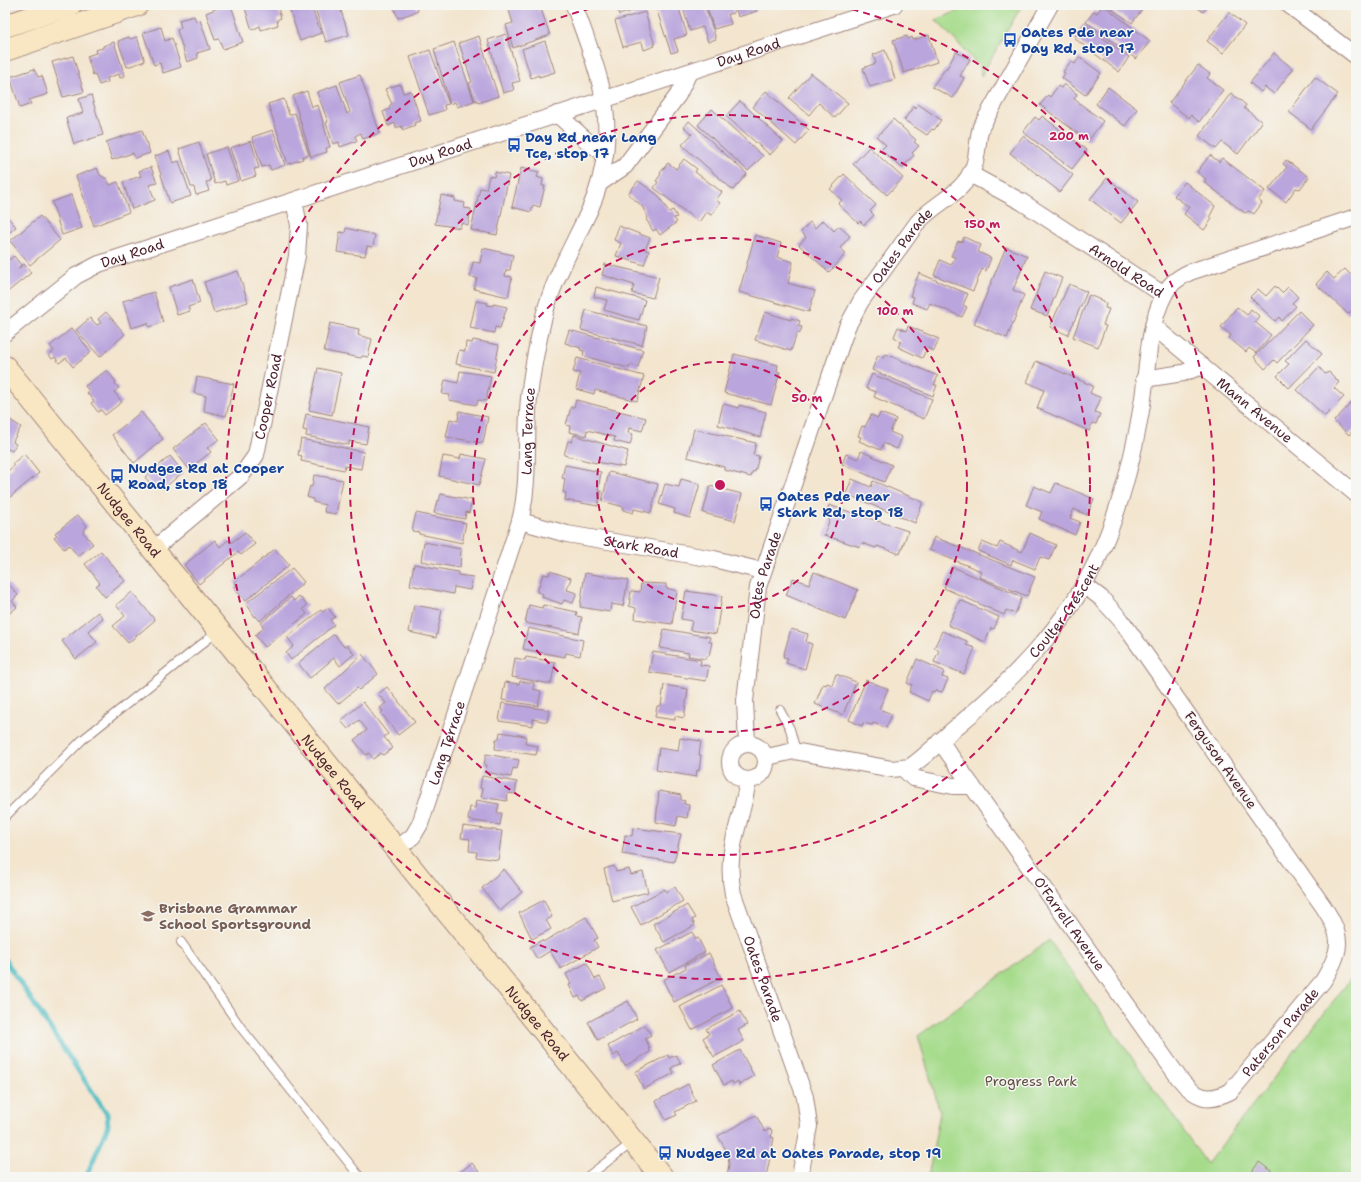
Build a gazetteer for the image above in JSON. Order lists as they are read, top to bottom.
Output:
{
  "streets": {
    "main road": ["Nudgee Road"],
    "street": [
      "Day Road",
      "Oates Parade",
      "Arnold Road",
      "Cooper Road",
      "Mann Avenue",
      "Lang Terrace",
      "Stark Road",
      "Coulter Crescent",
      "Ferguson Avenue",
      "O'Farrell Avenue",
      "Paterson Parade"
    ]
  },
  "crossings": [
    ["Day Road", "Cooper Road"],
    ["Day Road", "Lang Terrace"],
    ["Oates Parade", "Arnold Road"],
    ["Oates Parade", "Stark Road"],
    ["Oates Parade", "Coulter Crescent"],
    ["Arnold Road", "Coulter Crescent"],
    ["Cooper Road", "Nudgee Road"],
    ["Mann Avenue", "Coulter Crescent"],
    ["Lang Terrace", "Nudgee Road"],
    ["Lang Terrace", "Stark Road"],
    ["Coulter Crescent", "Ferguson Avenue"],
    ["Coulter Crescent", "O'Farrell Avenue"],
    ["Ferguson Avenue", "Paterson Parade"],
    ["O'Farrell Avenue", "Paterson Parade"]
  ],
  "parks": ["Progress Park"],
  "places": {
    "bus stop": [
      "Oates Pde near Day Rd, stop 17",
      "Day Rd near Lang Tce, stop 17",
      "Nudgee Rd at Cooper Road, stop 18",
      "Oates Pde near Stark Rd, stop 18",
      "Nudgee Rd at Oates Parade, stop 19"
    ],
    "school or university": ["Brisbane Grammar School Sportsground"]
  },
  "rings": [
    "200 m",
    "150 m",
    "100 m",
    "50 m"
  ]
}
